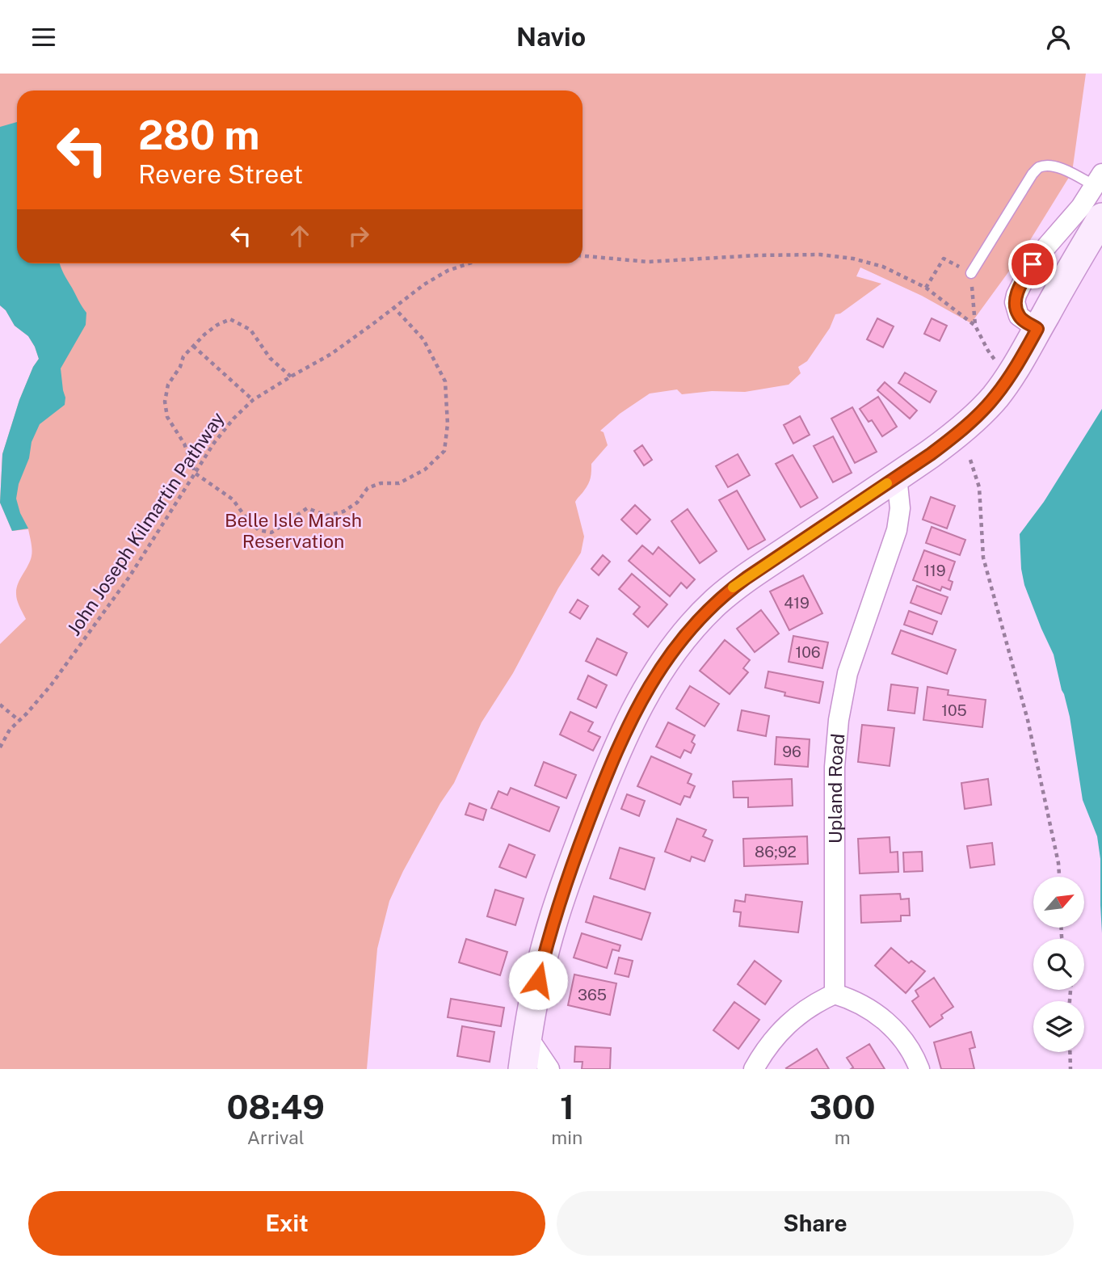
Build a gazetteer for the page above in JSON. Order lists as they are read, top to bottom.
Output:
{
  "streets": {
    "street": ["Upland Road"],
    "path": ["John Joseph Kilmartin Pathway"]
  },
  "parks": ["Belle Isle Marsh Reservation"],
  "house_numbers": [
    "119",
    "419",
    "106",
    "105",
    "96",
    "86;92",
    "365"
  ],
  "north": "top right",
  "page": {
    "header": "Navio",
    "turn": ["280 m", "Revere Street"],
    "eta": [
      "08:49",
      "Arrival",
      "1",
      "min",
      "300",
      "m"
    ],
    "buttons": ["Exit", "Share"]
  }
}
